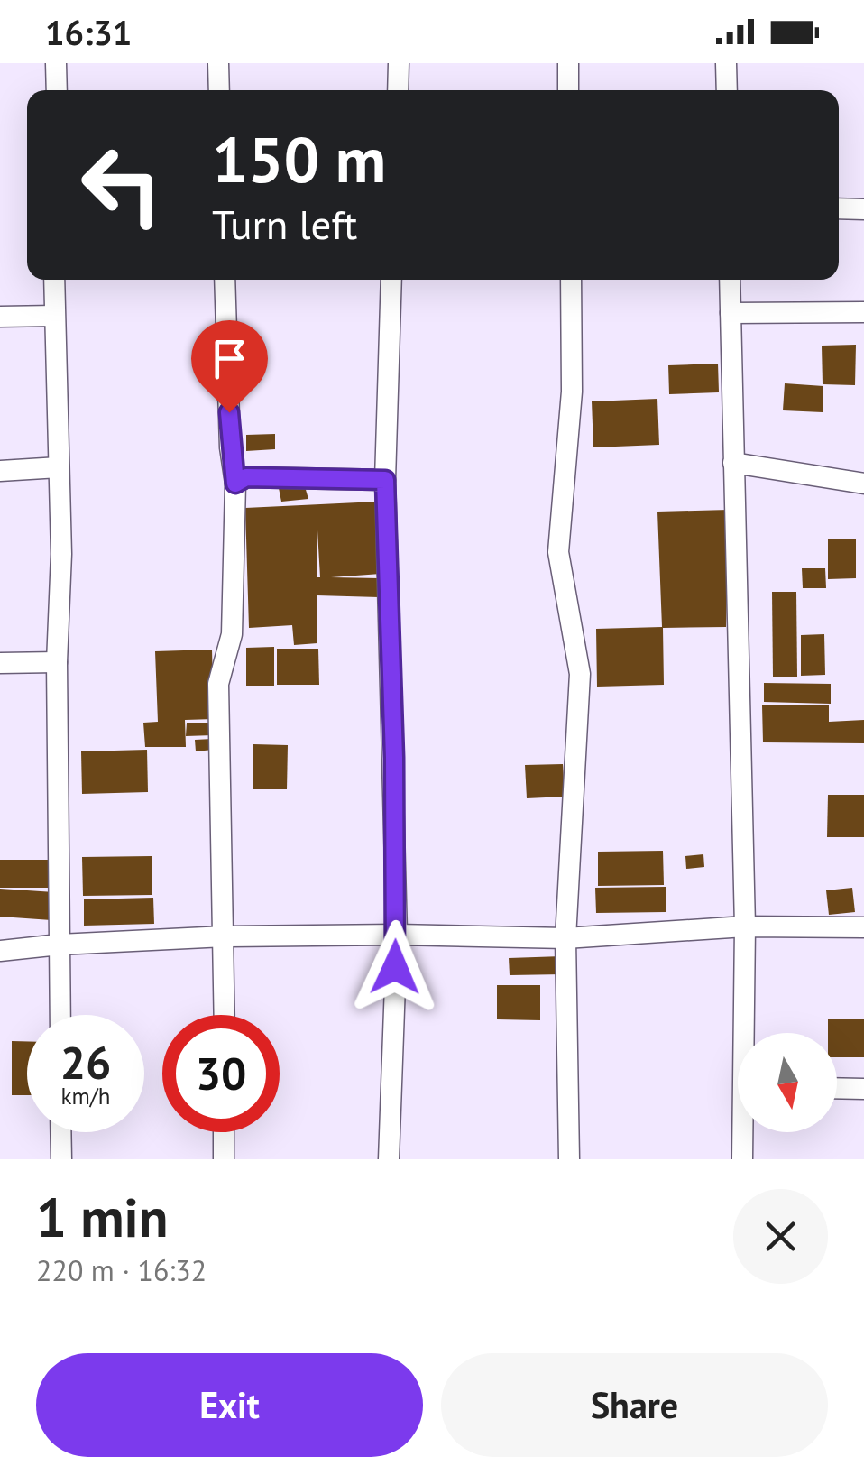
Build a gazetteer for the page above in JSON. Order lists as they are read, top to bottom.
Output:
{
  "north": "bottom",
  "page": {
    "status": "16:31",
    "turn": ["150 m", "Turn left"],
    "speed": "26 km/h",
    "limit": "30",
    "heading": ["1 min", "220 m · 16:32"],
    "buttons": ["Exit", "Share"]
  }
}
